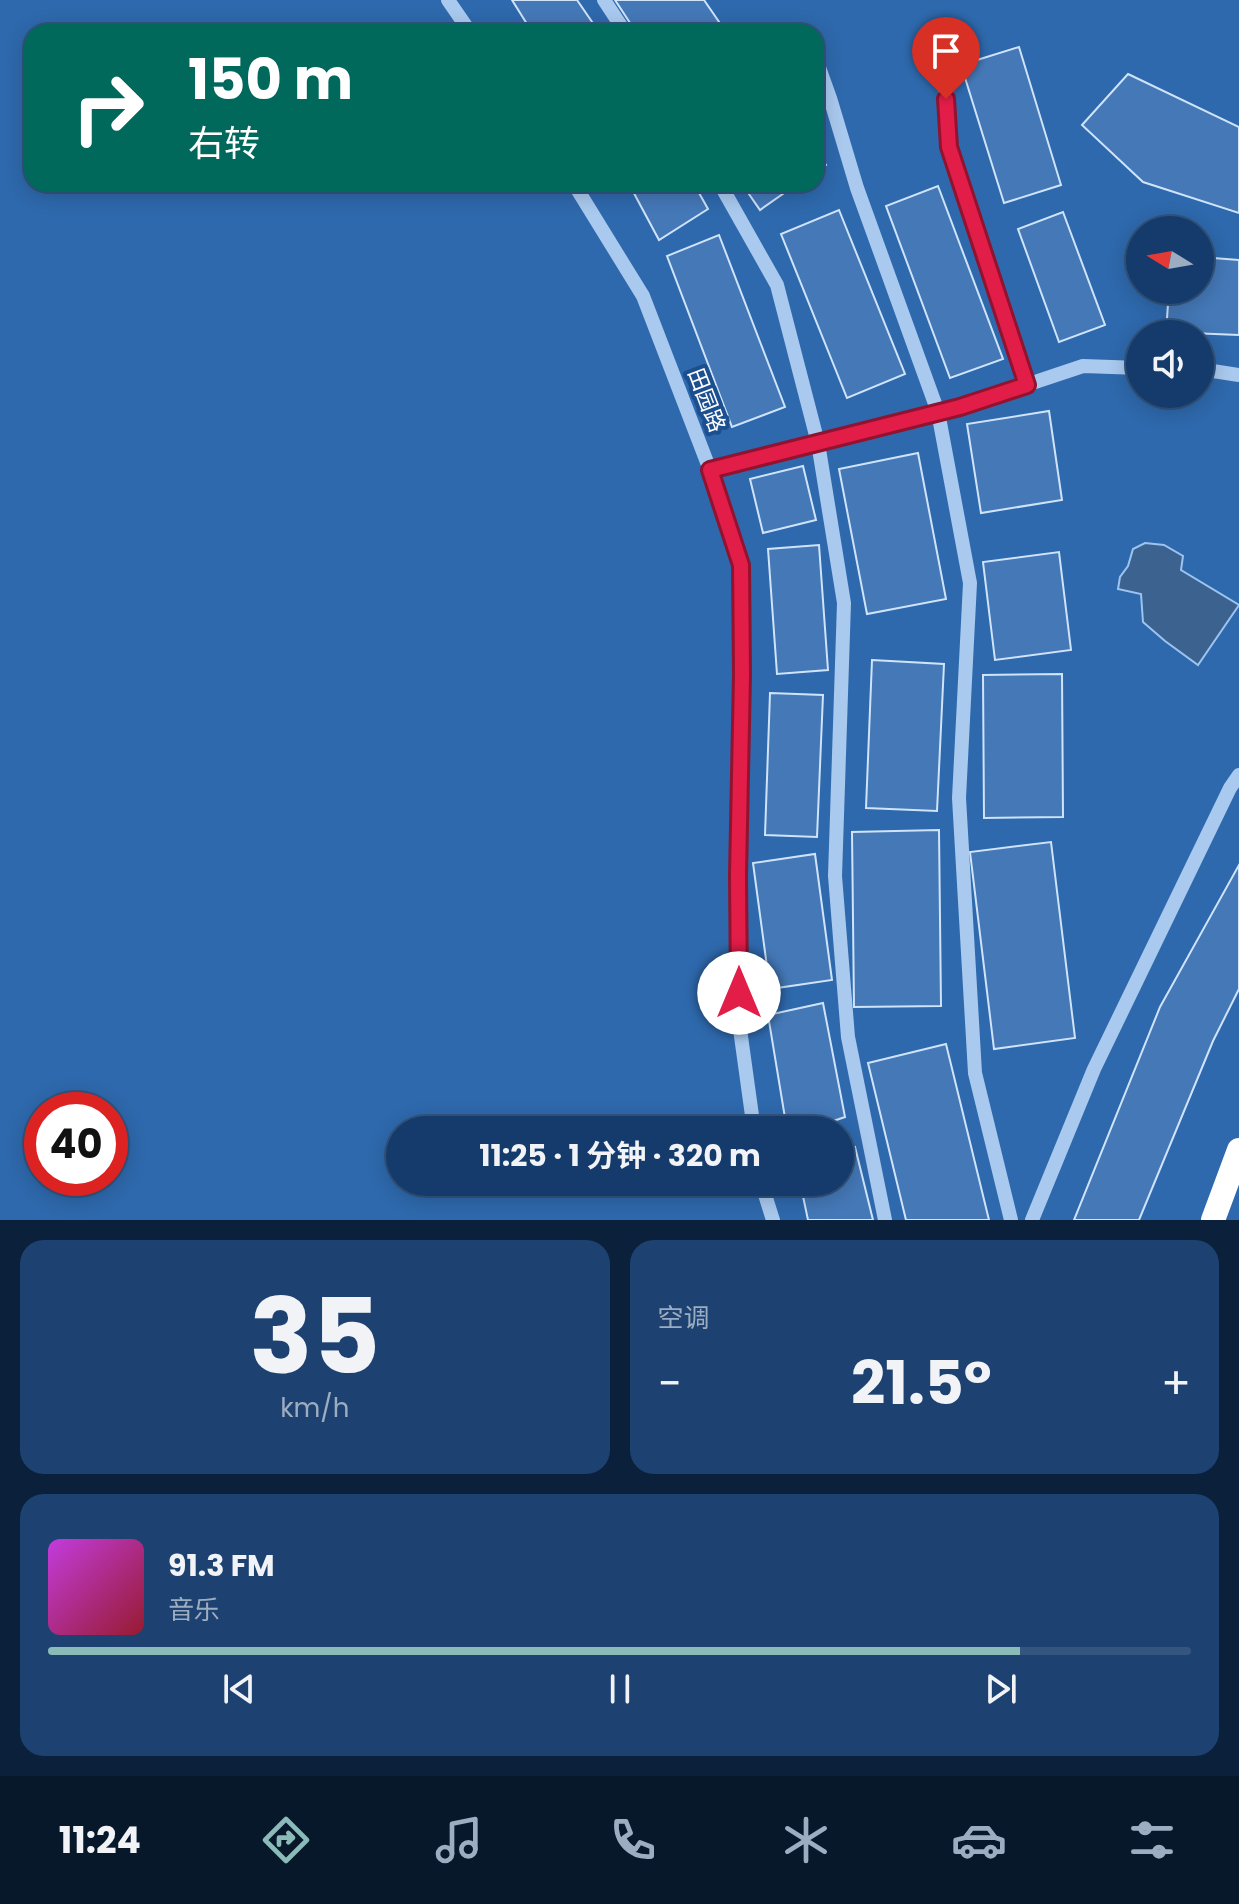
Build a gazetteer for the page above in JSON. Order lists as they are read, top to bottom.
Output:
{
  "streets": {
    "street": ["田园路"]
  },
  "north": "left",
  "page": {
    "turn": ["150 m", "右转"],
    "limit": "40",
    "trip": "11:25 · 1 分钟 · 320 m",
    "tile": [
      ["35", "km/h"],
      "空调"
    ],
    "heat": ["−", "21.5°", "+"],
    "song": ["91.3 FM", "音乐"],
    "tabs": "11:24"
  }
}
